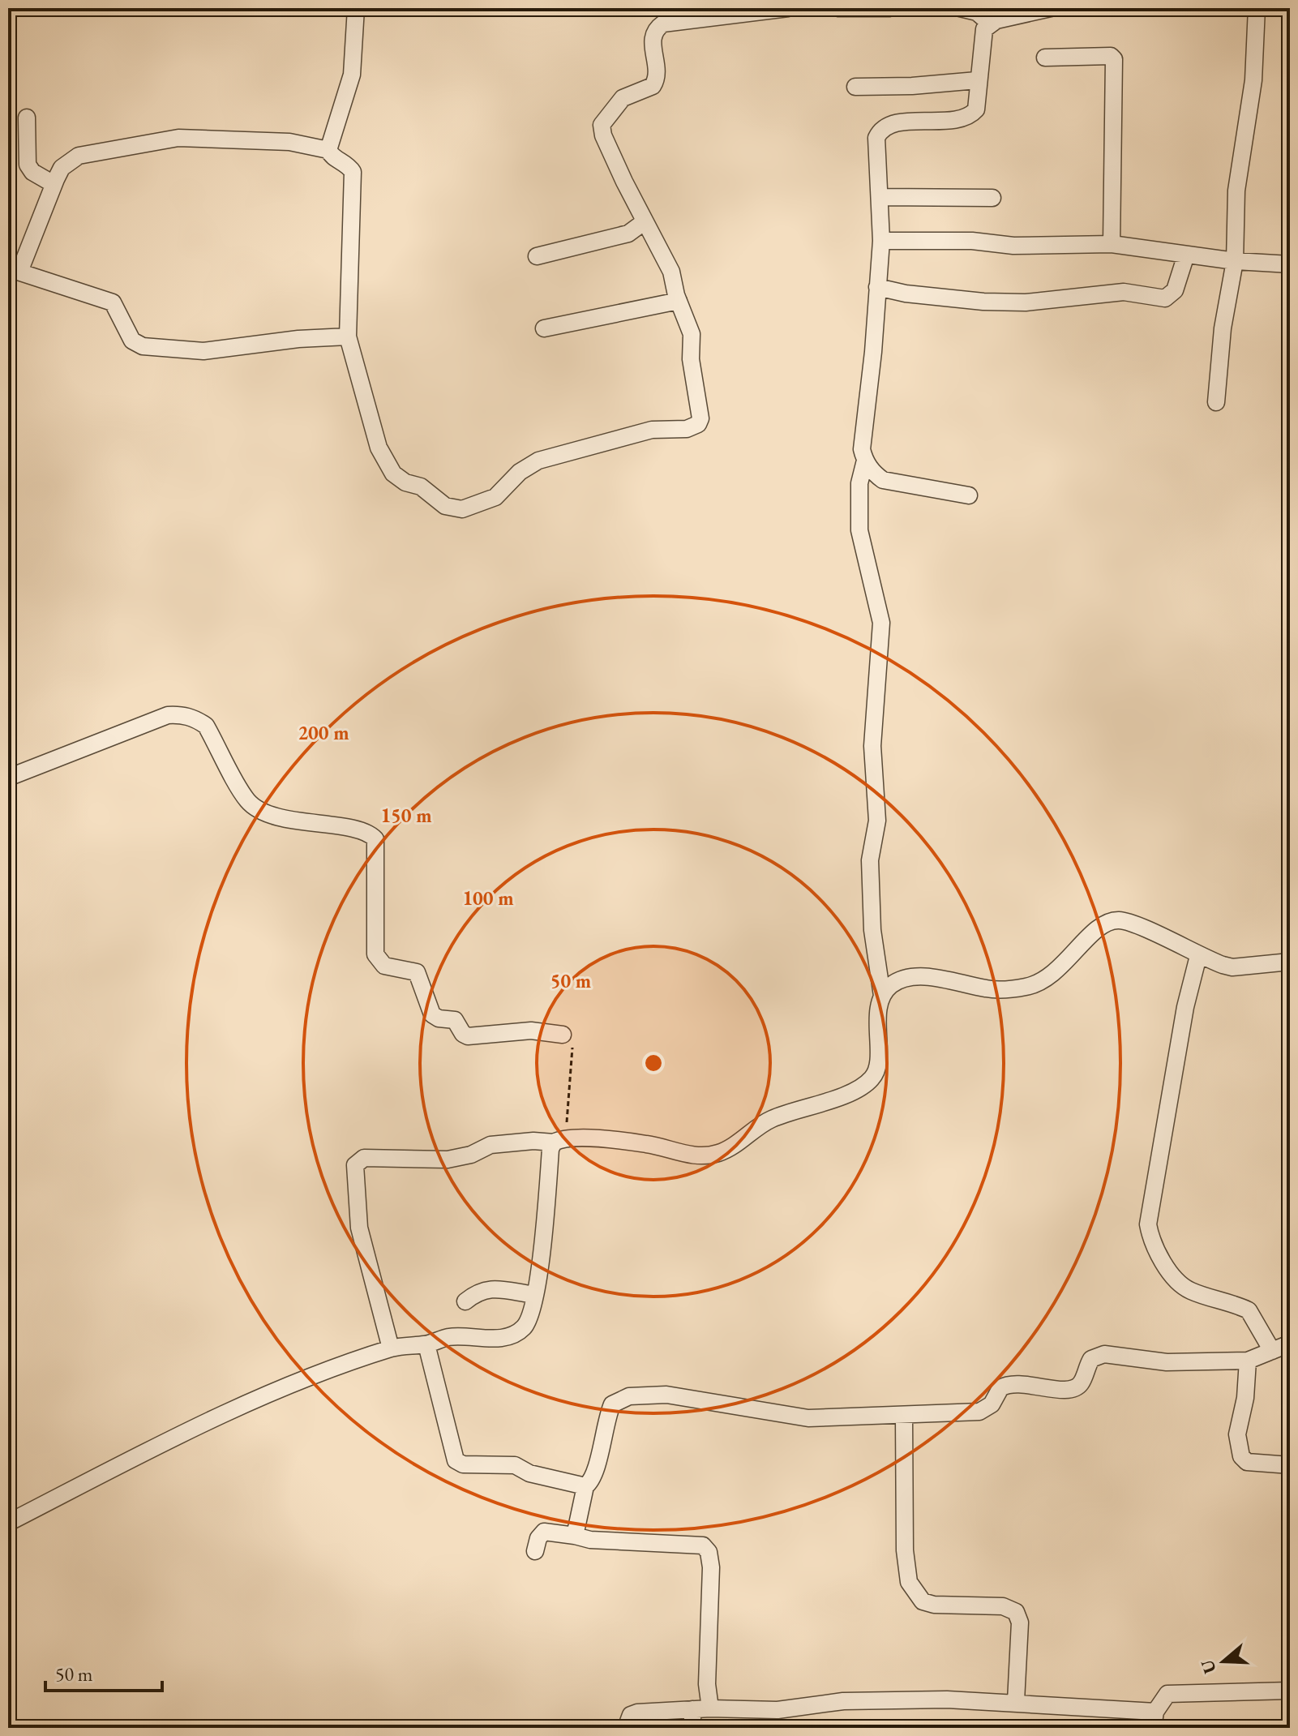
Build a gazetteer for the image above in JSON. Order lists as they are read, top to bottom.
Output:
{
  "scale_bar": "50 m",
  "north": "left",
  "rings": [
    "200 m",
    "150 m",
    "100 m",
    "50 m"
  ]
}
